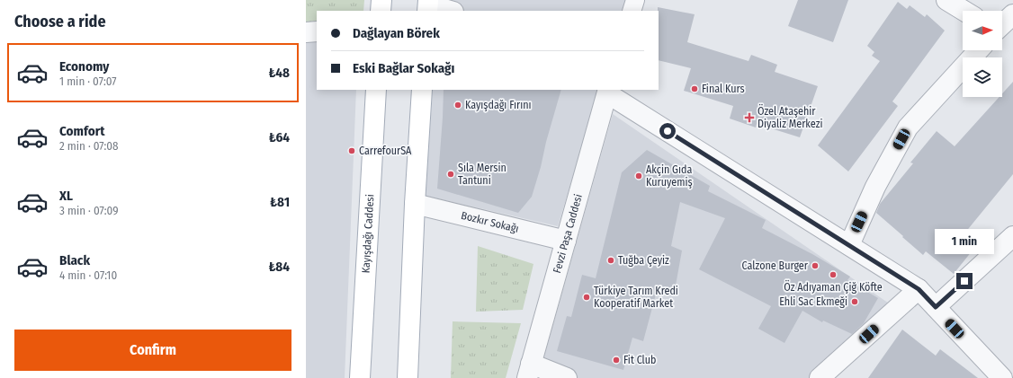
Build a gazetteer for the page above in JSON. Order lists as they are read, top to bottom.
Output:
{
  "streets": {
    "main road": ["Kayışdağı Caddesi"],
    "street": ["Bozkır Sokağı", "Fevzi Paşa Caddesi"]
  },
  "crossings": [
    ["Bozkır Sokağı", "Fevzi Paşa Caddesi"]
  ],
  "places": {
    "other": [
      "Final Kurs",
      "Kayışdağı Fırını",
      "CarrefourSA",
      "Sıla Mersin Tantuni",
      "Akçin Gıda Kuruyemiş",
      "Tuğba Çeyiz",
      "Calzone Burger",
      "Öz Adıyaman Çiğ Köfte",
      "Türkiye Tarım Kredi Kooperatif Market",
      "Ehli Sac Ekmeği",
      "Fit Club"
    ],
    "health": ["Özel Ataşehir Diyaliz Merkezi"]
  },
  "north": "right",
  "page": {
    "heading": "Choose a ride",
    "banner": ["Dağlayan Börek", "Eski Bağlar Sokağı"],
    "list": [
      {
        "name": "Economy",
        "note": "1 min · 07:07",
        "value": "₺48"
      },
      {
        "name": "Comfort",
        "note": "2 min · 07:08",
        "value": "₺64"
      },
      {
        "name": "XL",
        "note": "3 min · 07:09",
        "value": "₺81"
      },
      {
        "name": "Black",
        "note": "4 min · 07:10",
        "value": "₺84"
      }
    ],
    "bubble": "1 min",
    "buttons": "Confirm"
  }
}
